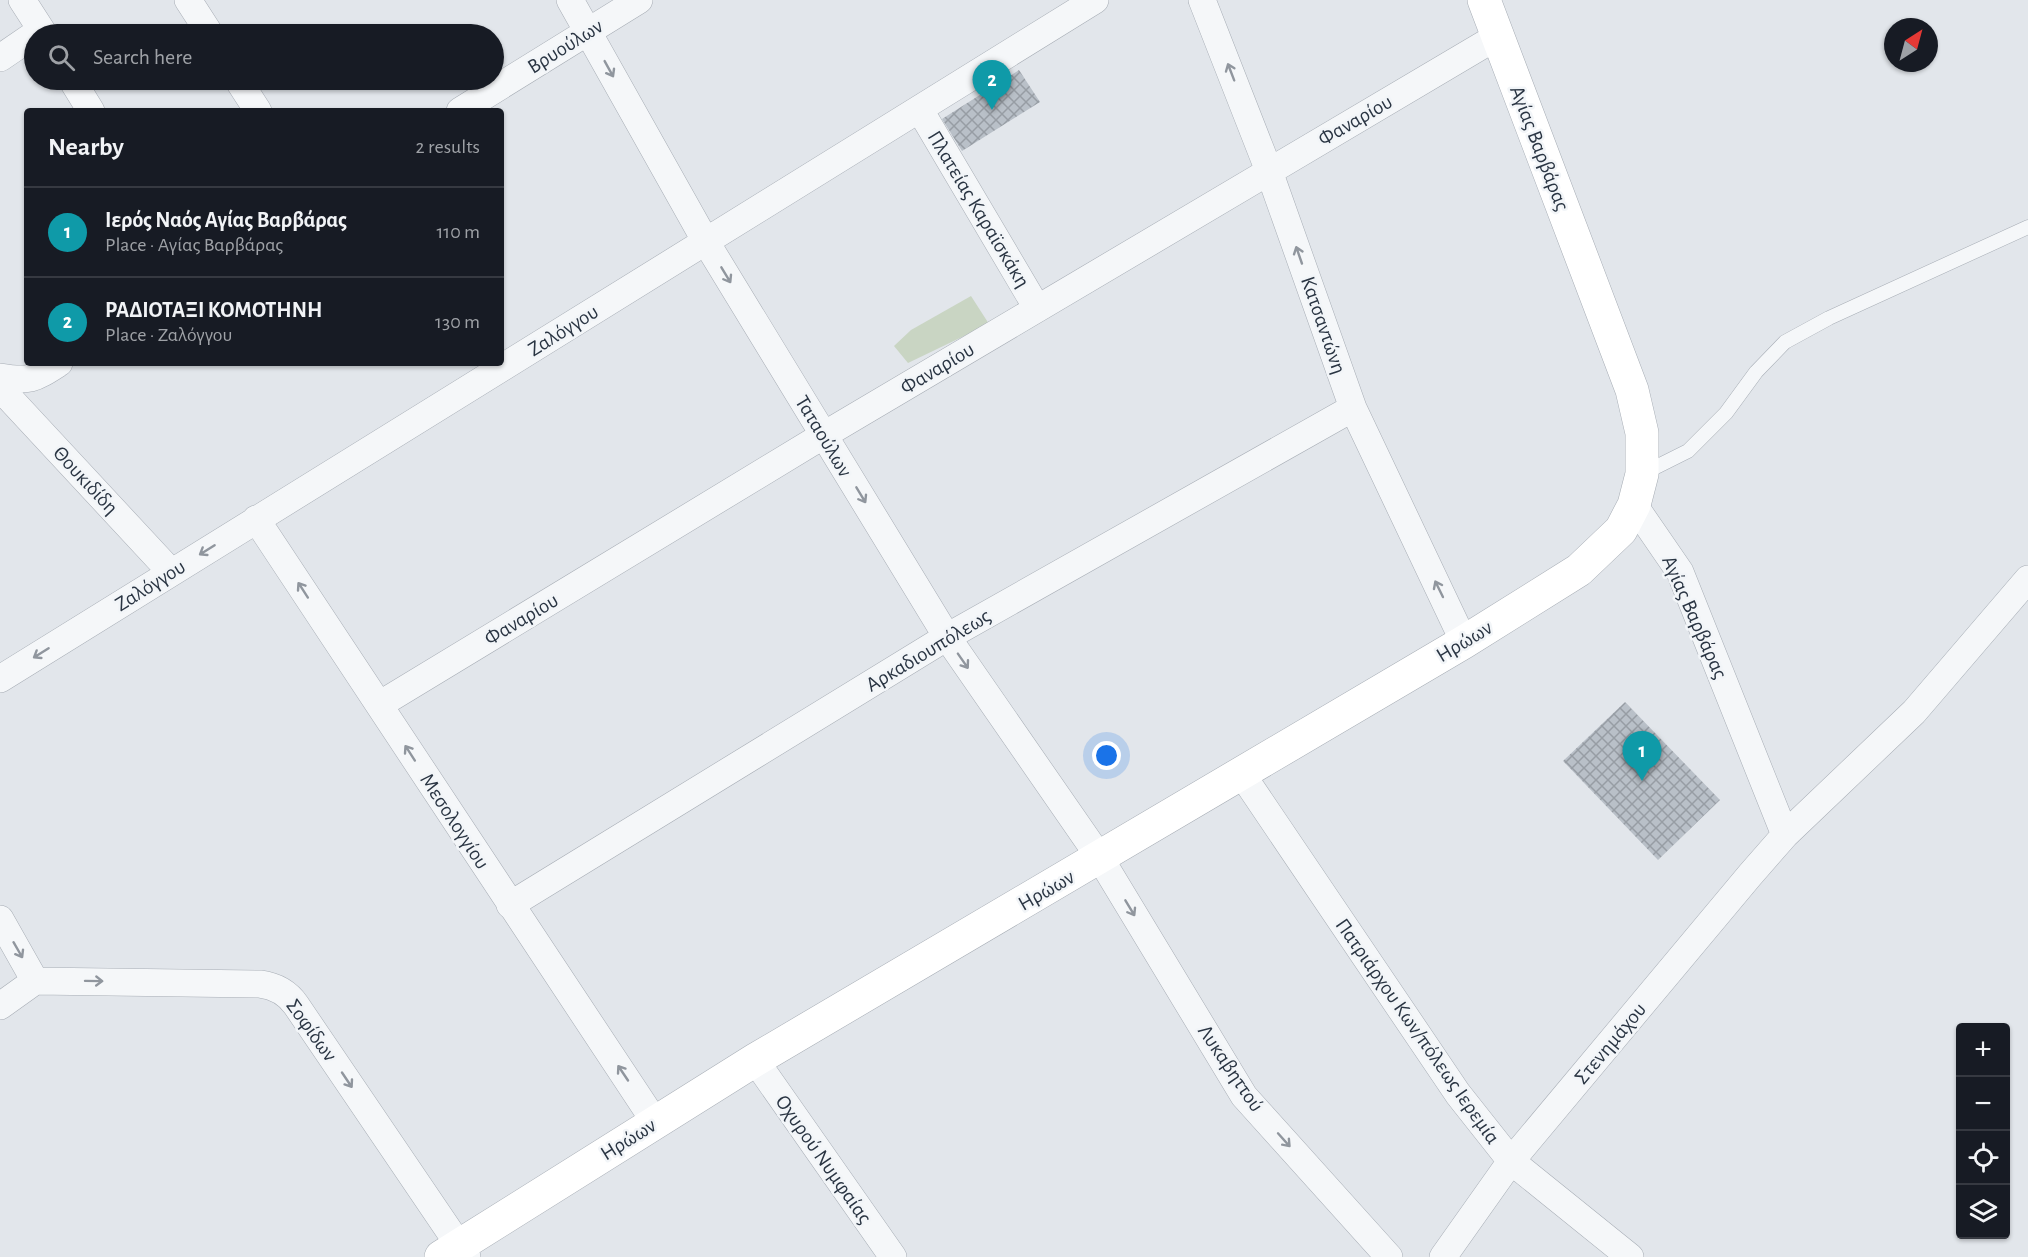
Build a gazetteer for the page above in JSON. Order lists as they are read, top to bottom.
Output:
{
  "streets": {
    "main road": ["Αγίας Βαρβάρας", "Ηρώων"],
    "street": [
      "Βρυούλων",
      "Φαναρίου",
      "Πλατείας Καραϊσκάκη",
      "Κατσαντώνη",
      "Ζαλόγγου",
      "Ταταούλων",
      "Θουκιδίδη",
      "Αρκαδιουπόλεως",
      "Μεσολογγίου",
      "Σοφίδων",
      "Πατριάρχου Κων/πόλεως Ιερεμία",
      "Στενημάχου",
      "Λυκαβηττού",
      "Οχυρού Νυμφαίας"
    ]
  },
  "crossings": [
    ["Βρυούλων", "Ταταούλων"],
    ["Φαναρίου", "Αγίας Βαρβάρας"],
    ["Φαναρίου", "Πλατείας Καραϊσκάκη"],
    ["Φαναρίου", "Κατσαντώνη"],
    ["Φαναρίου", "Ταταούλων"],
    ["Φαναρίου", "Μεσολογγίου"],
    ["Αγίας Βαρβάρας", "Ηρώων"],
    ["Αγίας Βαρβάρας", "Στενημάχου"],
    ["Πλατείας Καραϊσκάκη", "Ζαλόγγου"],
    ["Κατσαντώνη", "Ηρώων"],
    ["Κατσαντώνη", "Αρκαδιουπόλεως"],
    ["Ζαλόγγου", "Ταταούλων"],
    ["Ζαλόγγου", "Θουκιδίδη"],
    ["Ζαλόγγου", "Μεσολογγίου"],
    ["Ταταούλων", "Ηρώων"],
    ["Ταταούλων", "Αρκαδιουπόλεως"],
    ["Ταταούλων", "Λυκαβηττού"],
    ["Ηρώων", "Μεσολογγίου"],
    ["Ηρώων", "Σοφίδων"],
    ["Ηρώων", "Πατριάρχου Κων/πόλεως Ιερεμία"],
    ["Ηρώων", "Λυκαβηττού"],
    ["Ηρώων", "Οχυρού Νυμφαίας"],
    ["Αρκαδιουπόλεως", "Μεσολογγίου"],
    ["Πατριάρχου Κων/πόλεως Ιερεμία", "Στενημάχου"]
  ],
  "one_way": [
    "Κατσαντώνη",
    "Ταταούλων",
    "Μεσολογγίου",
    "Σοφίδων",
    "Λυκαβηττού"
  ],
  "north": "top right",
  "page": {
    "search": "Search here",
    "pins": ["2", "1"],
    "heading": ["Nearby", "2 results"],
    "list": [
      {
        "mark": "1",
        "name": "Ιερός Ναός Αγίας Βαρβάρας",
        "note": "Place · Αγίας Βαρβάρας",
        "value": "110 m"
      },
      {
        "mark": "2",
        "name": "ΡΑΔΙΟΤΑΞΙ ΚΟΜΟΤΗΝΗ",
        "note": "Place · Ζαλόγγου",
        "value": "130 m"
      }
    ],
    "map_buttons": ["+", "−"]
  }
}
